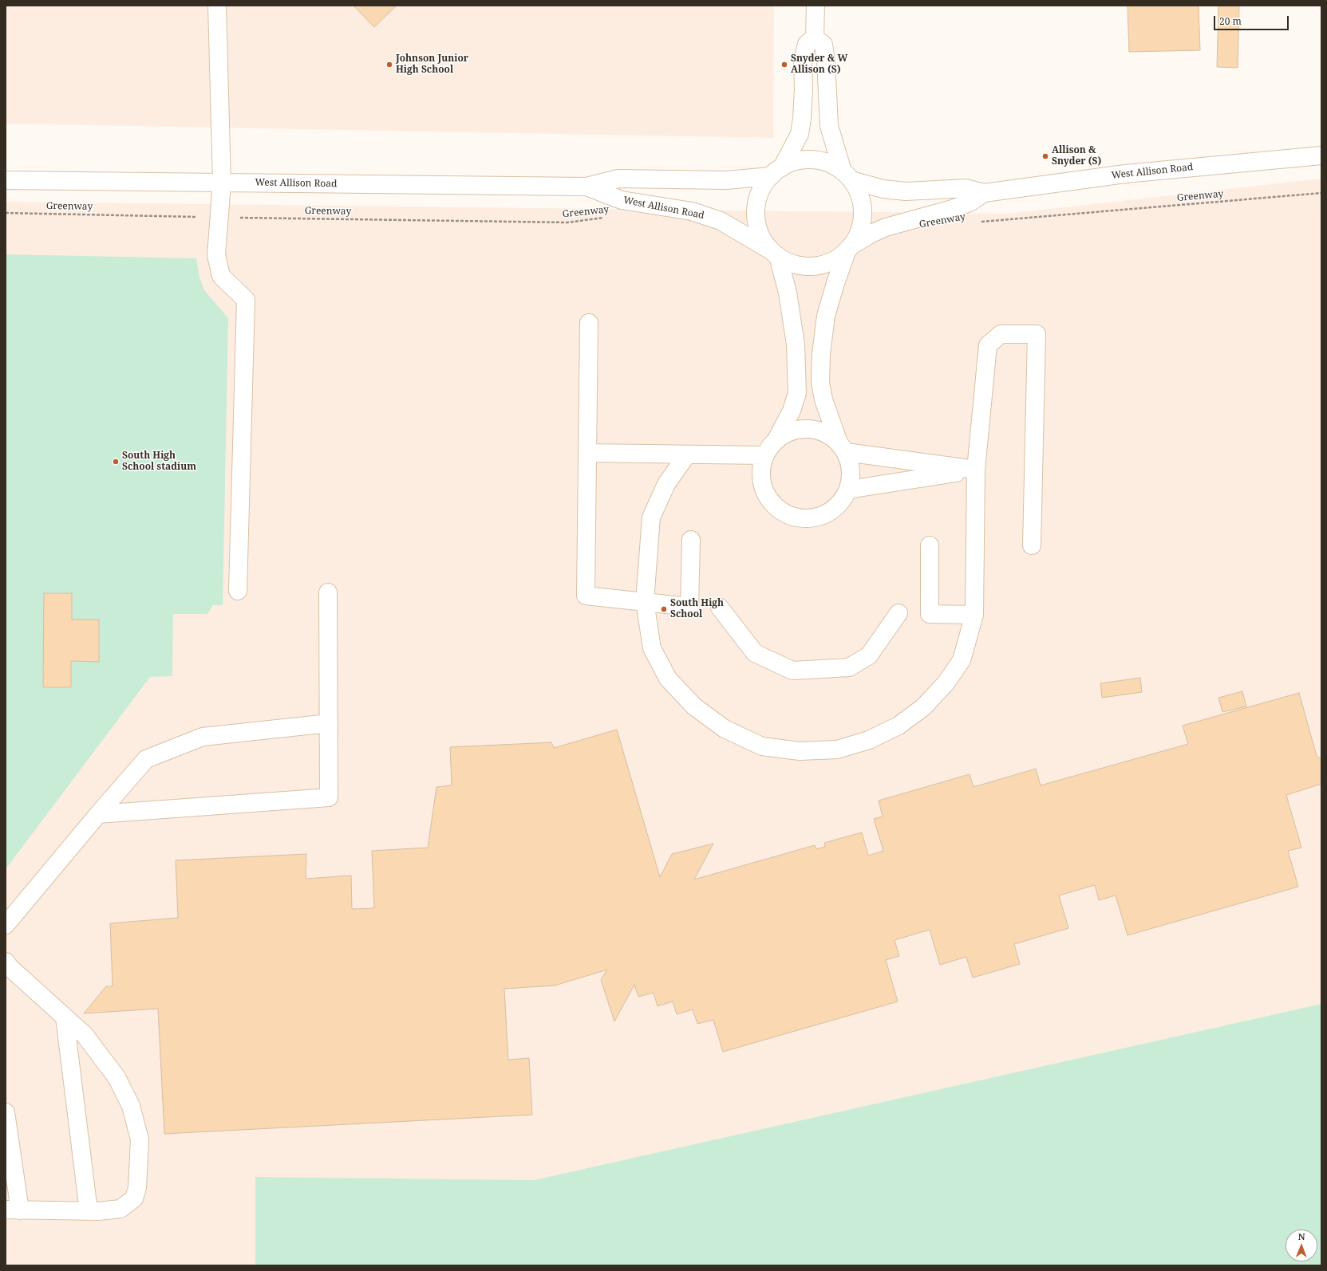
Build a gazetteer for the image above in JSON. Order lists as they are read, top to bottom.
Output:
{
  "streets": {
    "street": ["West Allison Road"],
    "path": ["Greenway"]
  },
  "places": [
    "Johnson Junior High School",
    "Snyder & W Allison (S)",
    "Allison & Snyder (S)",
    "South High School stadium",
    "South High School"
  ],
  "scale_bar": "20 m",
  "north": "top"
}
